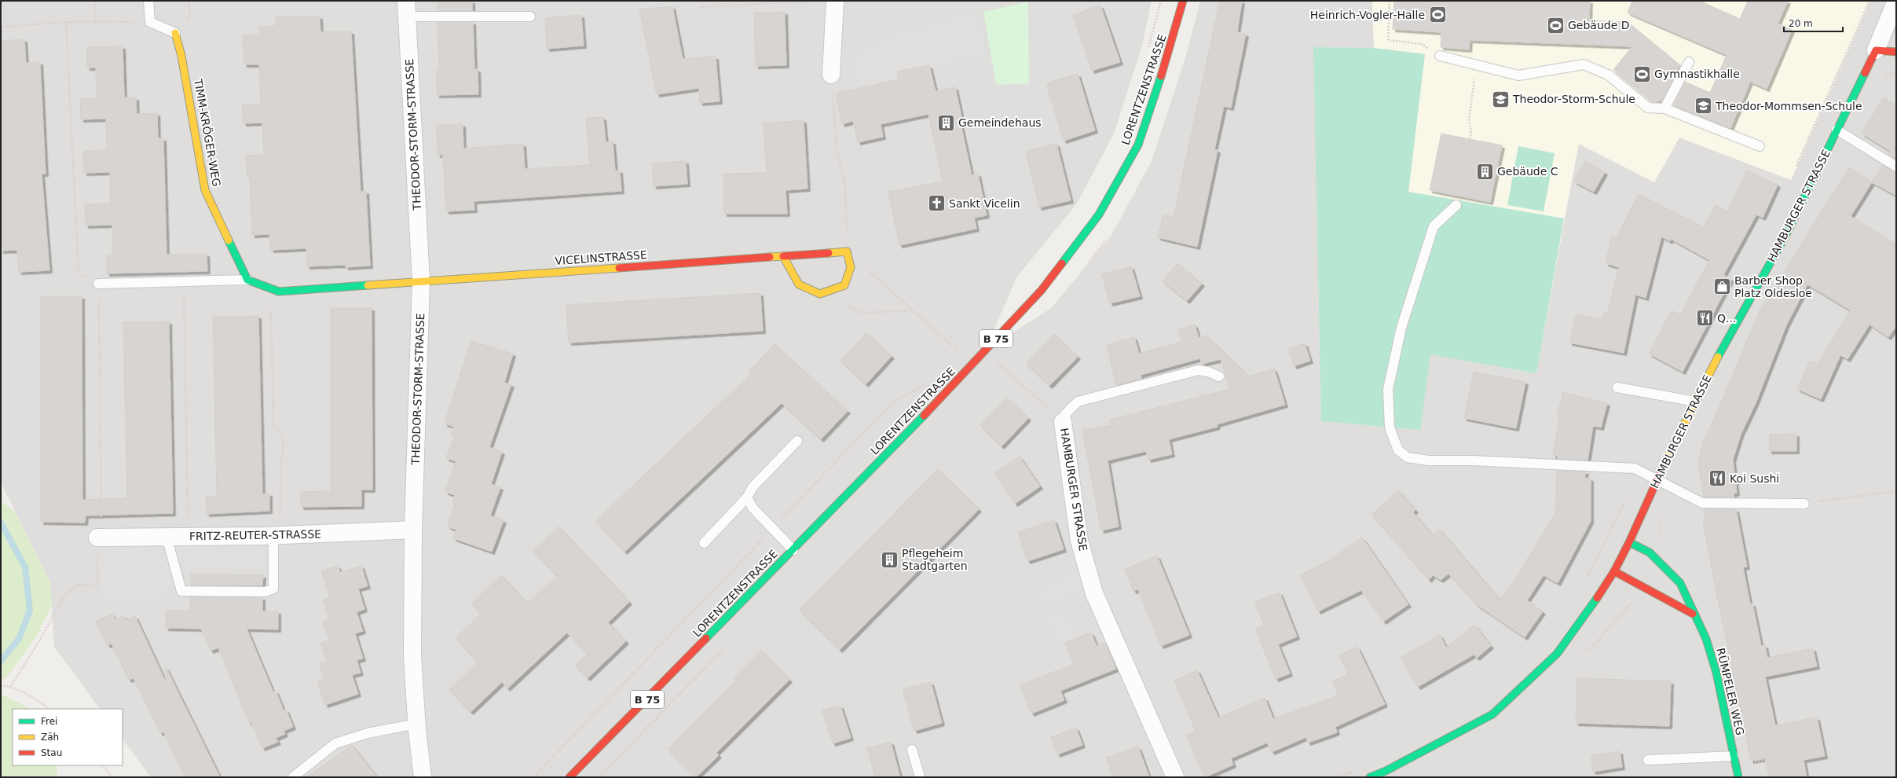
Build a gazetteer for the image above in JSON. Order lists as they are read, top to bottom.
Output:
{
  "streets": {
    "street": [
      "LORENTZENSTRASSE",
      "TIMM-KRÖGER-WEG",
      "THEODOR-STORM-STRASSE",
      "HAMBURGER STRASSE",
      "VICELINSTRASSE",
      "B 75",
      "FRITZ-REUTER-STRASSE",
      "RÜMPELER WEG"
    ]
  },
  "crossings": [
    ["LORENTZENSTRASSE", "HAMBURGER STRASSE"],
    ["THEODOR-STORM-STRASSE", "VICELINSTRASSE"],
    ["THEODOR-STORM-STRASSE", "FRITZ-REUTER-STRASSE"],
    ["HAMBURGER STRASSE", "RÜMPELER WEG"]
  ],
  "places": {
    "sports": ["Heinrich-Vogler-Halle", "Gebäude D", "Gymnastikhalle"],
    "school or university": ["Theodor-Storm-Schule", "Theodor-Mommsen-Schule"],
    "building": ["Gemeindehaus", "Gebäude C", "Pflegeheim Stadtgarten"],
    "church": ["Sankt Vicelin"],
    "shop": ["Barber Shop Platz Oldesloe"],
    "restaurant": ["Q...", "Koi Sushi"]
  },
  "legend": ["Frei", "Zäh", "Stau"],
  "scale_bar": "20 m"
}
